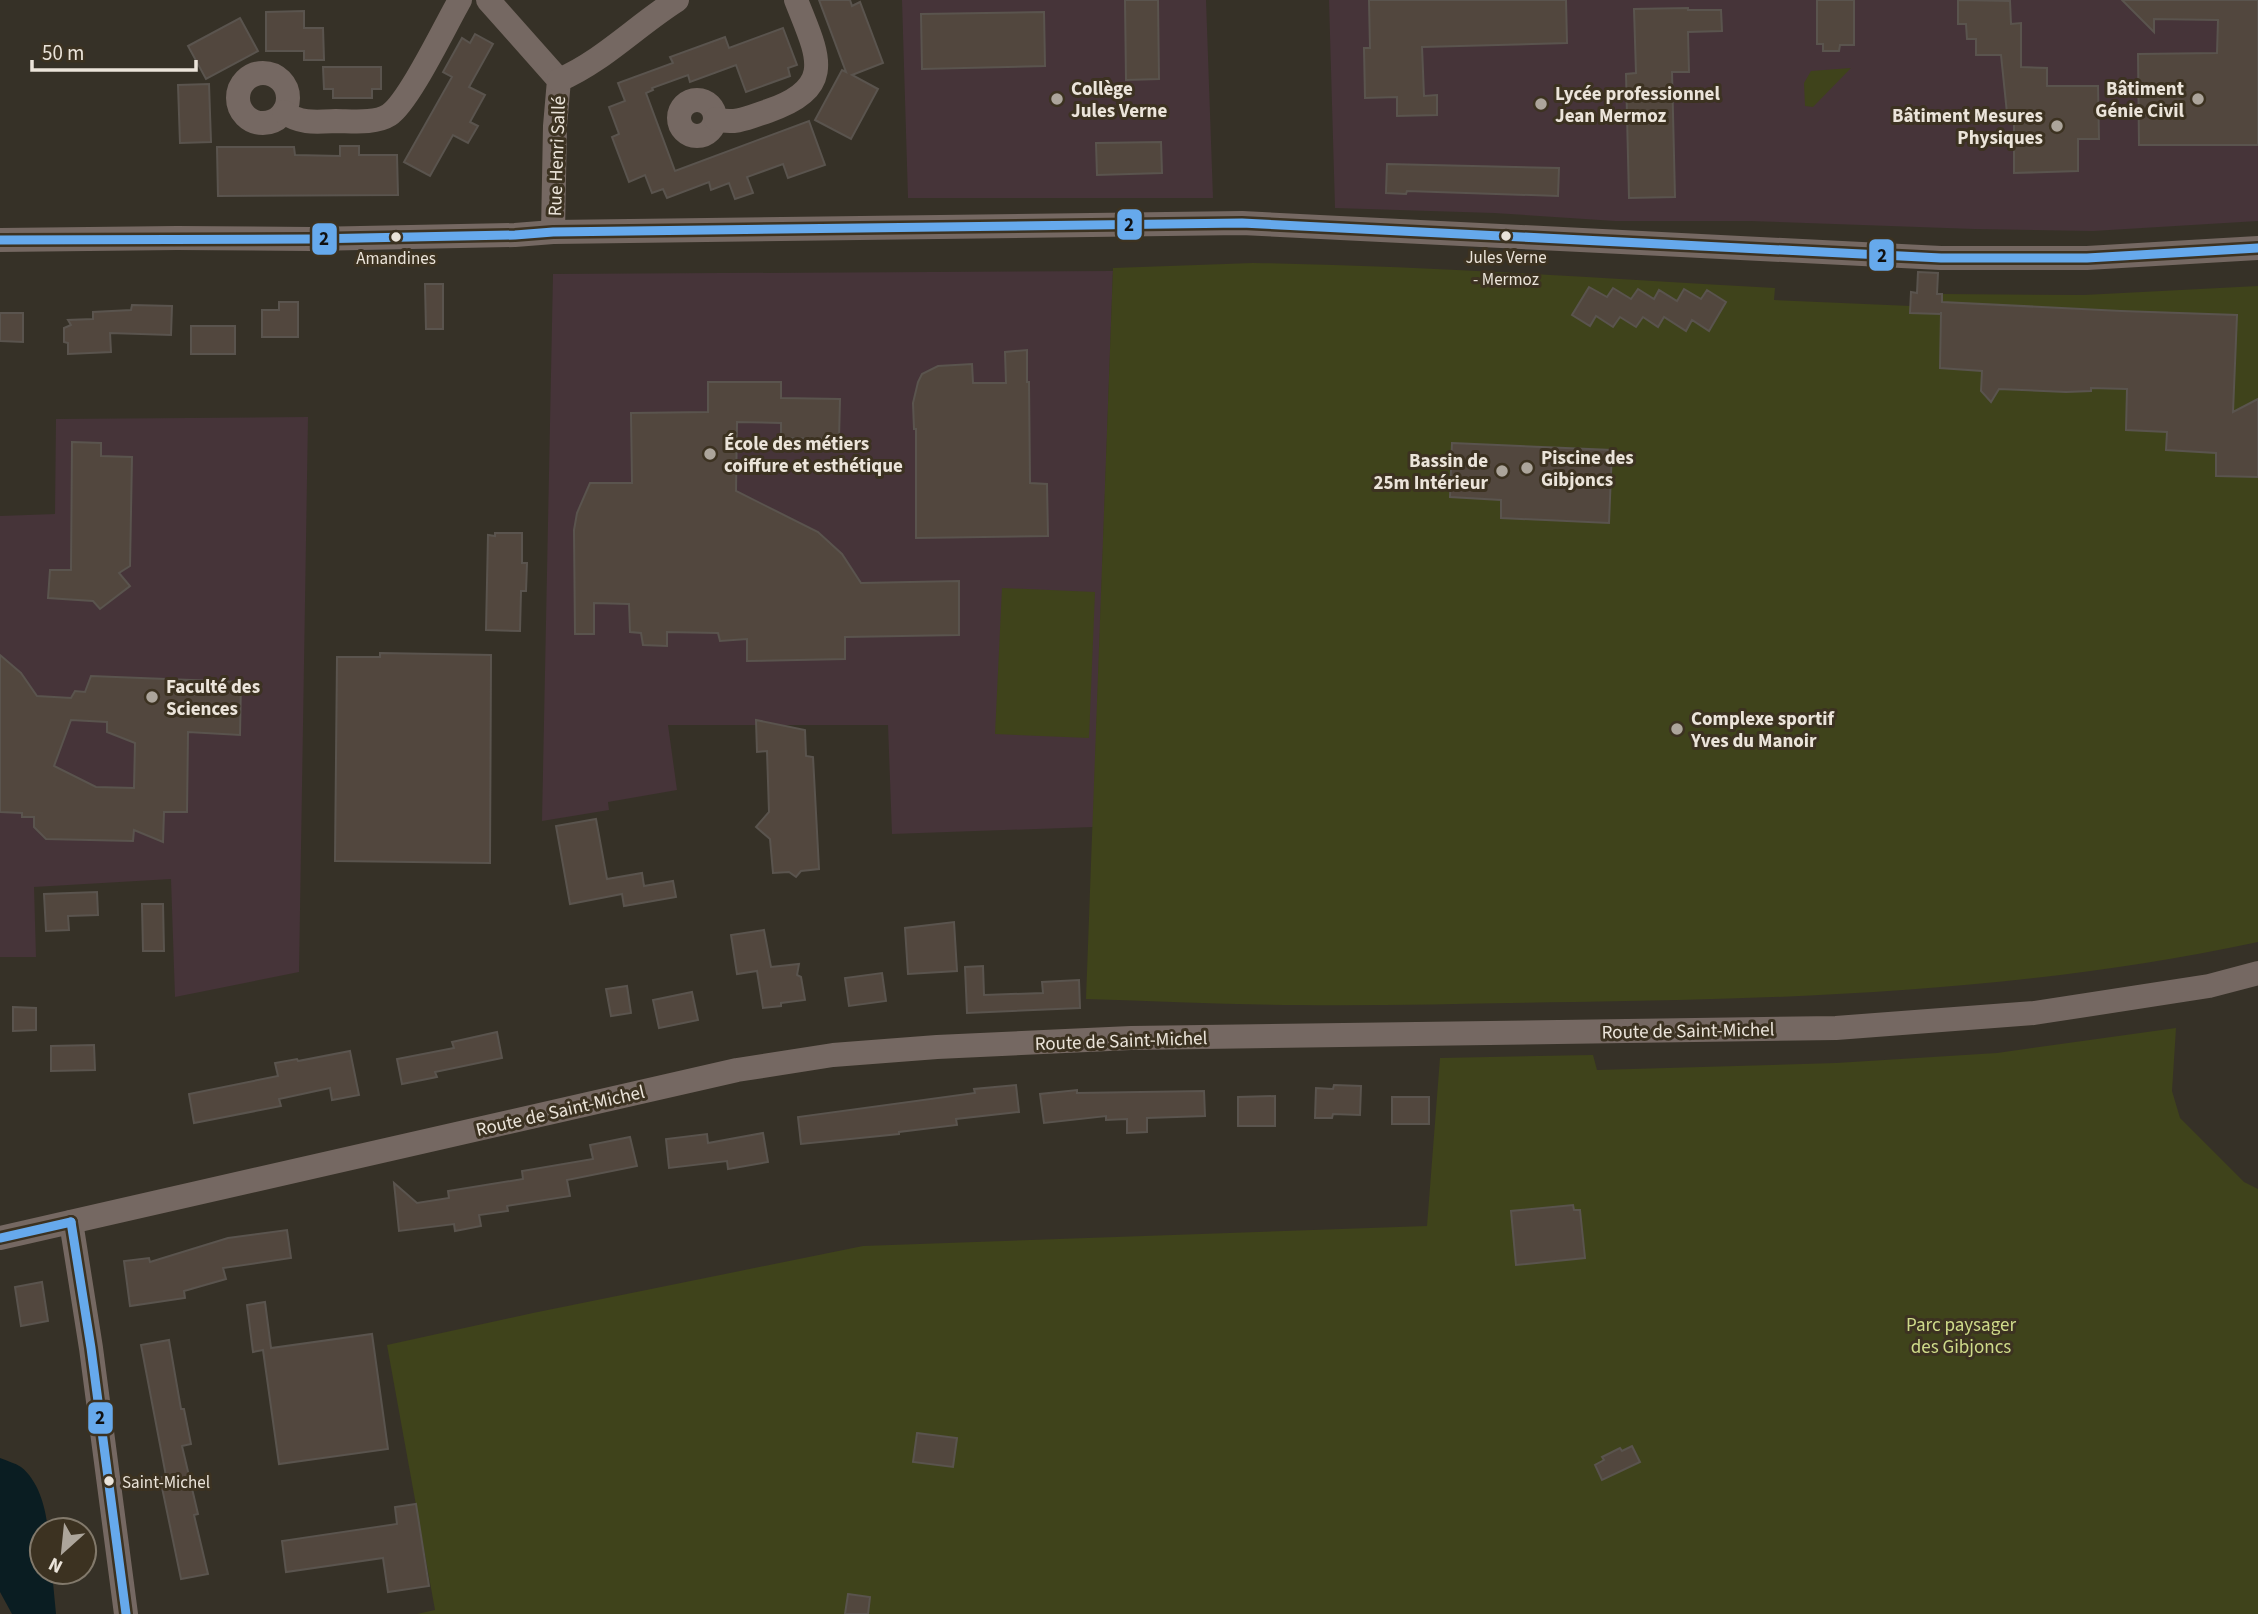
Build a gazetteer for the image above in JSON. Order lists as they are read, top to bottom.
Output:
{
  "streets": {
    "street": ["Rue Henri Sallé", "Route de Saint-Michel"]
  },
  "parks": ["Parc paysager des Gibjoncs"],
  "places": [
    "Collège Jules Verne",
    "Bâtiment Génie Civil",
    "Lycée professionnel Jean Mermoz",
    "Bâtiment Mesures Physiques",
    "Jules Verne - Mermoz",
    "Amandines",
    "École des métiers coiffure et esthétique",
    "Piscine des Gibjoncs",
    "Bassin de 25m Intérieur",
    "Faculté des Sciences",
    "Complexe sportif Yves du Manoir",
    "Saint-Michel"
  ],
  "lines": ["transit line 2"],
  "scale_bar": "50 m",
  "north": "bottom left"
}
